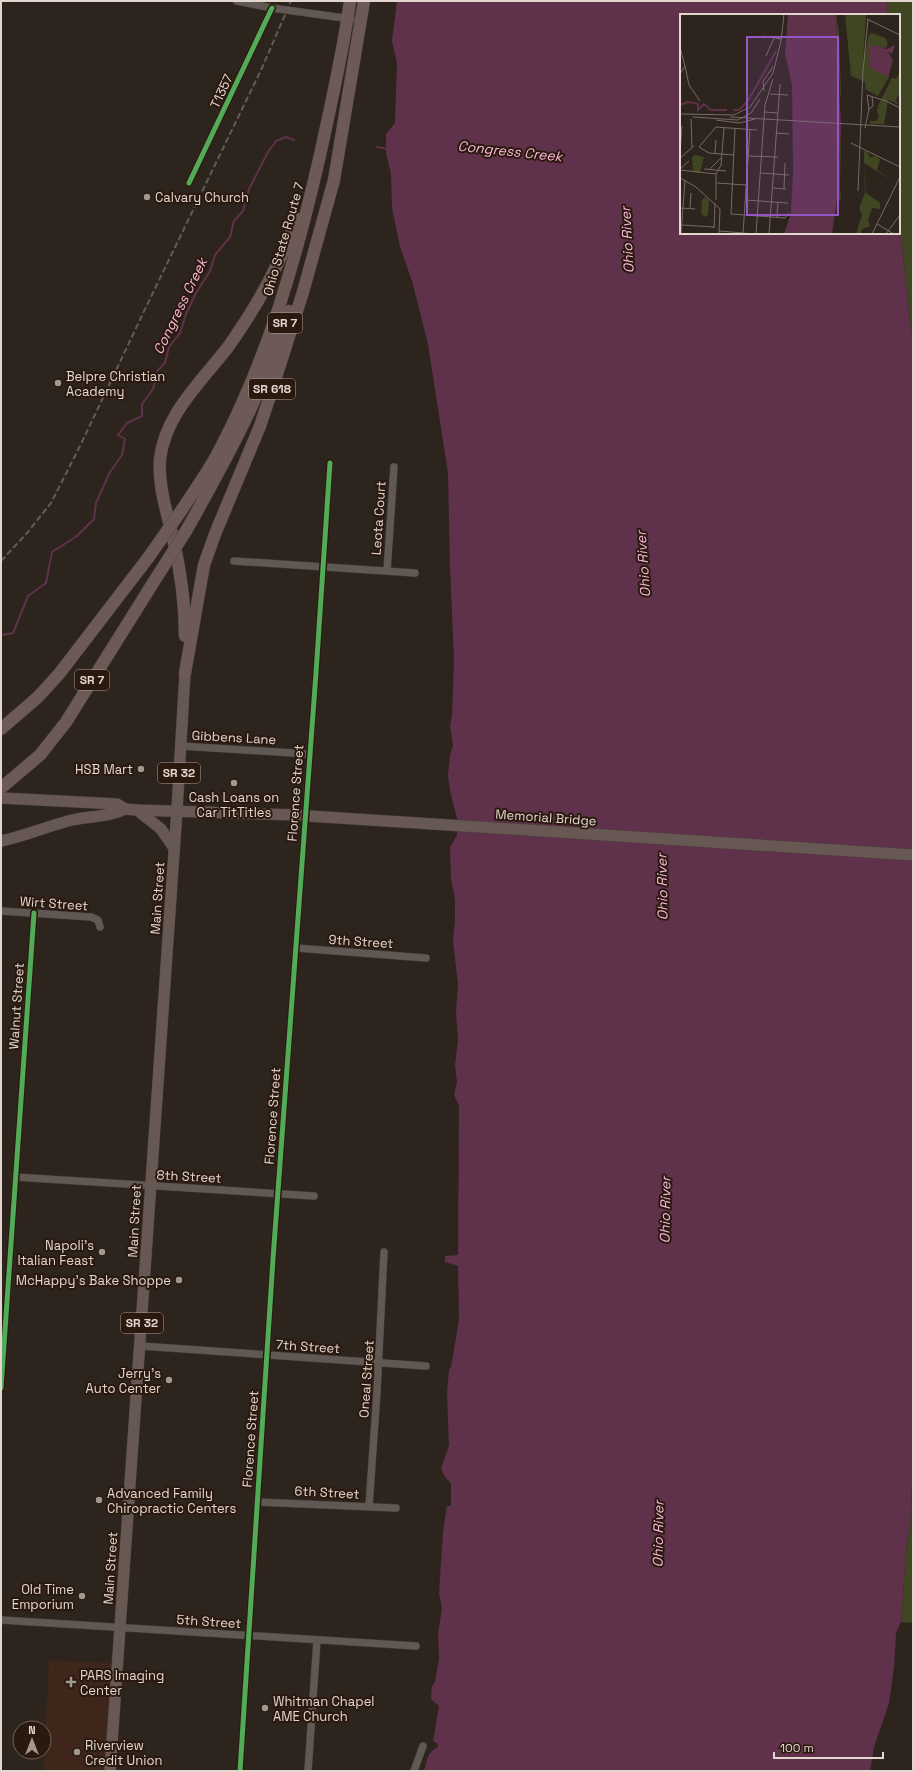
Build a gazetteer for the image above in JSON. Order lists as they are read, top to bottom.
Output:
{
  "streets": {
    "highway": ["Ohio State Route 7", "SR 7", "SR 618"],
    "main road": ["SR 32", "Memorial Bridge", "Main Street"],
    "street": [
      "T1357",
      "Leota Court",
      "Gibbens Lane",
      "Florence Street",
      "Wirt Street",
      "9th Street",
      "Walnut Street",
      "8th Street",
      "7th Street",
      "Oneal Street",
      "6th Street",
      "5th Street"
    ]
  },
  "crossings": [
    ["SR 7", "SR 618"],
    ["SR 618", "Main Street"],
    ["Gibbens Lane", "Florence Street"],
    ["Gibbens Lane", "Main Street"],
    ["Florence Street", "9th Street"],
    ["Florence Street", "8th Street"],
    ["Florence Street", "7th Street"],
    ["Florence Street", "6th Street"],
    ["Florence Street", "5th Street"],
    ["Memorial Bridge", "Main Street"],
    ["Main Street", "8th Street"],
    ["Main Street", "7th Street"],
    ["Main Street", "5th Street"],
    ["Wirt Street", "Walnut Street"],
    ["Walnut Street", "8th Street"],
    ["7th Street", "Oneal Street"],
    ["Oneal Street", "6th Street"]
  ],
  "water": ["Congress Creek", "Ohio River"],
  "places": {
    "other": [
      "Calvary Church",
      "Belpre Christian Academy",
      "HSB Mart",
      "Cash Loans on Car TitTitles",
      "Napoli’s Italian Feast",
      "McHappy’s Bake Shoppe",
      "Jerry’s Auto Center",
      "Advanced Family Chiropractic Centers",
      "Old Time Emporium",
      "Whitman Chapel AME Church",
      "Riverview Credit Union"
    ],
    "health": ["PARS Imaging Center"]
  },
  "scale_bar": "100 m",
  "north": "top"
}
